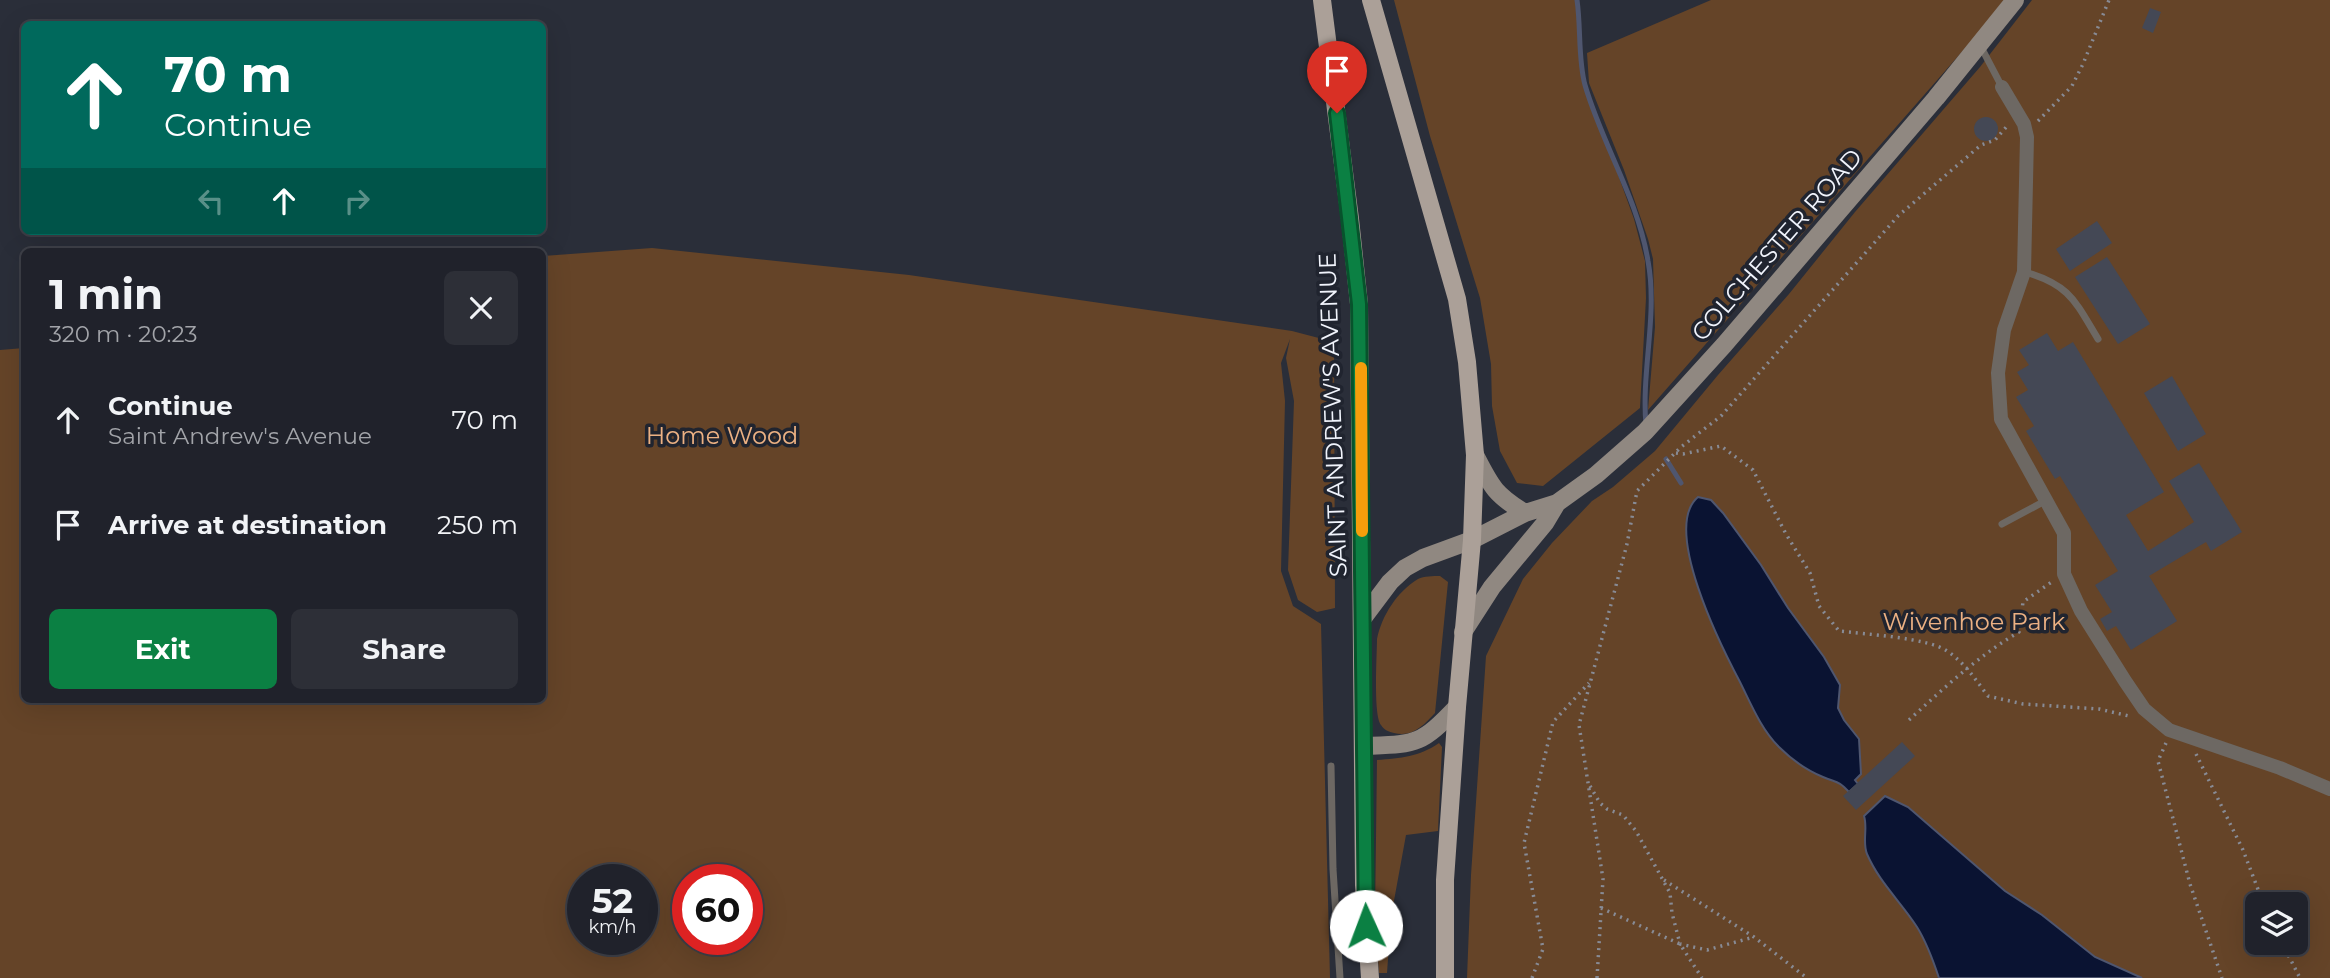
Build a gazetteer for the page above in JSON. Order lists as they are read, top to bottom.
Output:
{
  "streets": {
    "main road": ["COLCHESTER ROAD", "SAINT ANDREW'S AVENUE"]
  },
  "crossings": [
    ["COLCHESTER ROAD", "SAINT ANDREW'S AVENUE"]
  ],
  "parks": ["Home Wood", "Wivenhoe Park"],
  "page": {
    "turn": ["70 m", "Continue"],
    "heading": ["1 min", "320 m · 20:23"],
    "list": [
      {
        "name": "Continue",
        "note": "Saint Andrew's Avenue",
        "value": "70 m"
      },
      {
        "name": "Arrive at destination",
        "value": "250 m"
      }
    ],
    "buttons": ["Exit", "Share"],
    "speed": "52 km/h",
    "limit": "60"
  }
}
